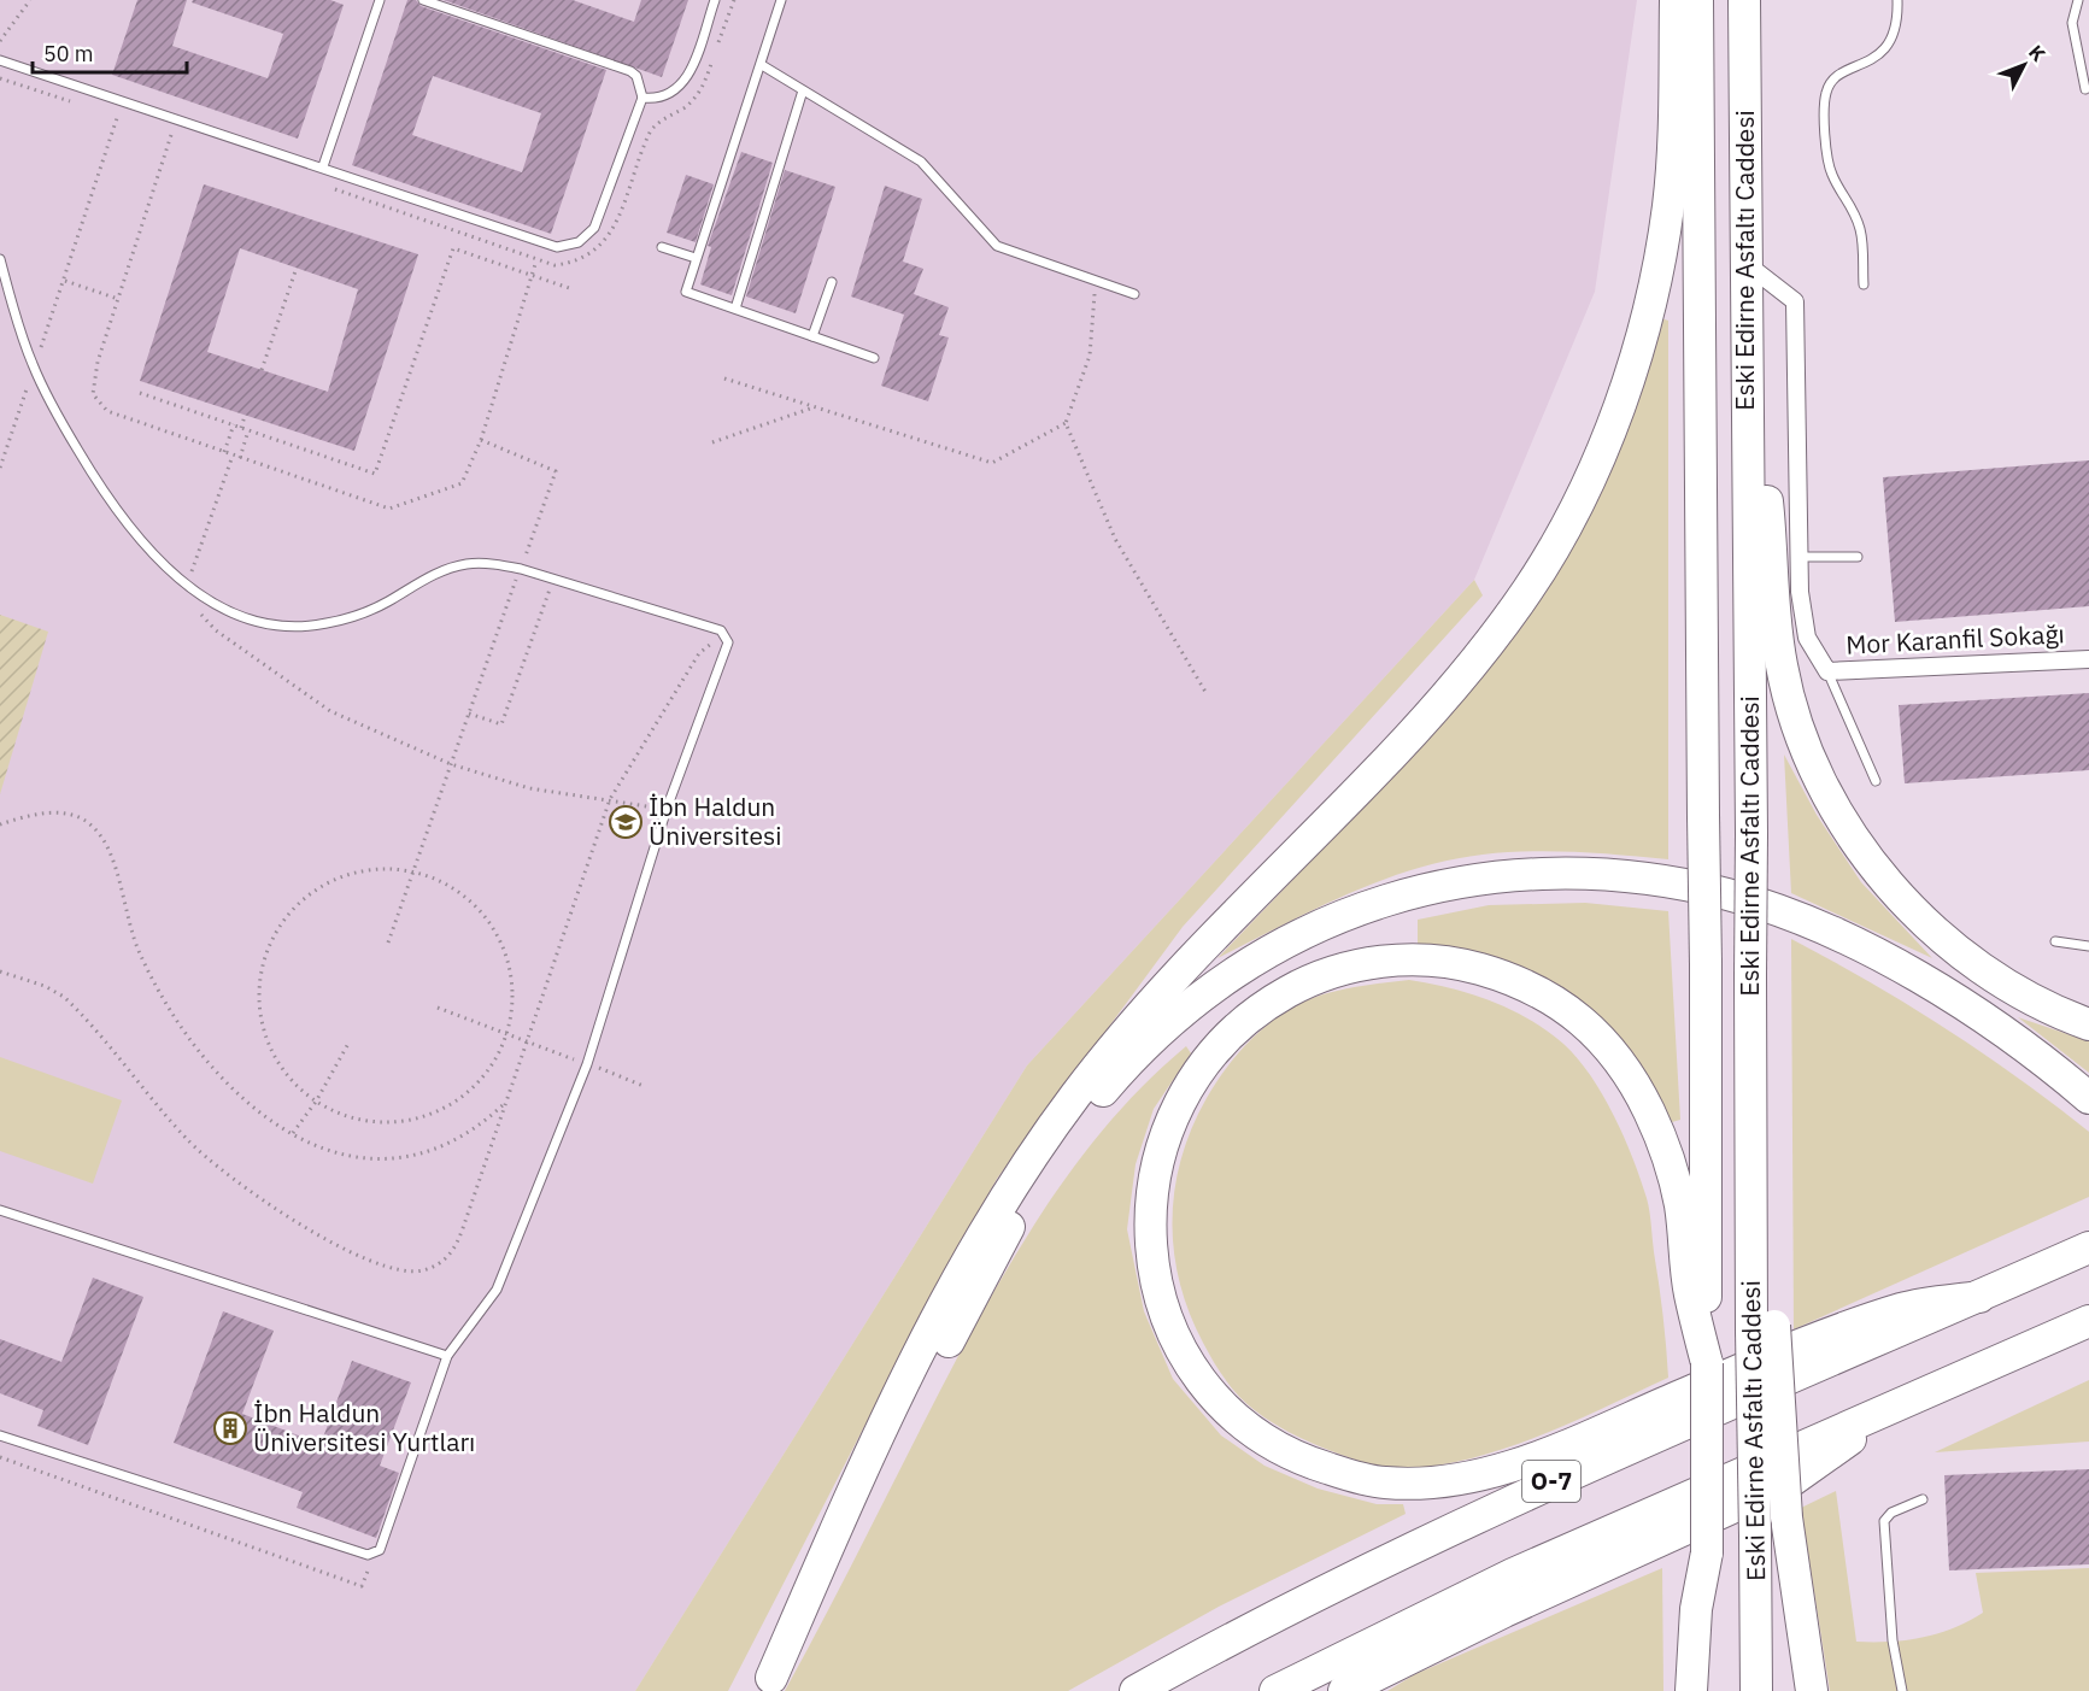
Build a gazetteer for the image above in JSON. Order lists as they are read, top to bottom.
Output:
{
  "streets": {
    "highway": ["Eski Edirne Asfaltı Caddesi", "O-7"],
    "street": ["Mor Karanfil Sokağı"]
  },
  "crossings": [
    ["Eski Edirne Asfaltı Caddesi", "Mor Karanfil Sokağı"]
  ],
  "places": {
    "school or university": ["İbn Haldun Üniversitesi"],
    "building": ["İbn Haldun Üniversitesi Yurtları"]
  },
  "scale_bar": "50 m",
  "north": "top right"
}
